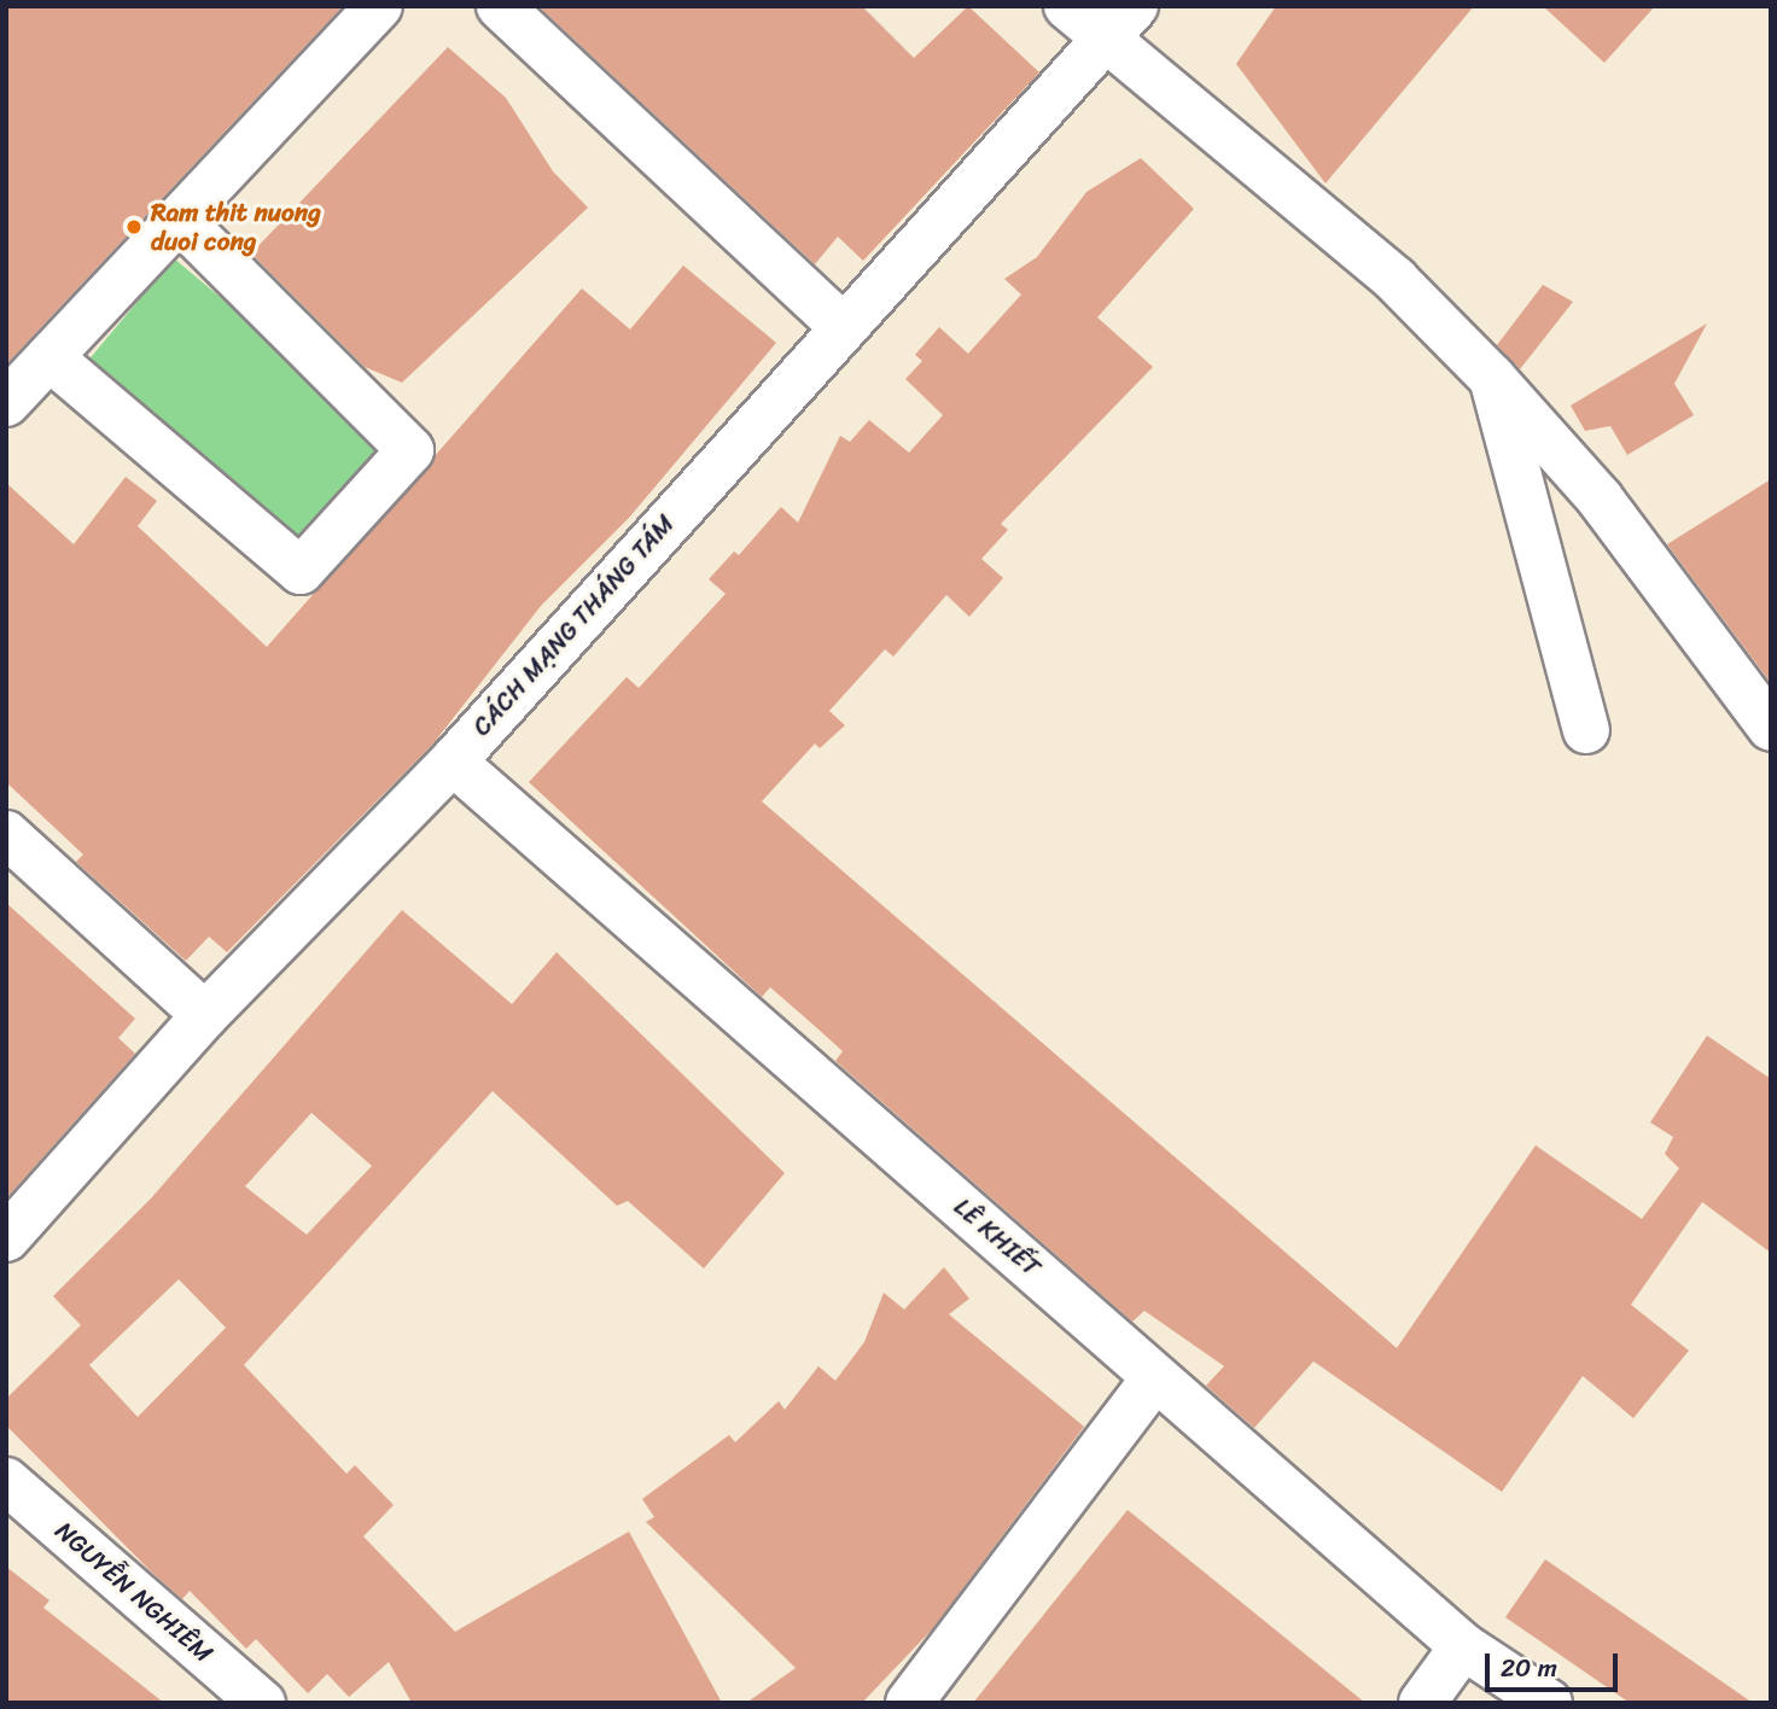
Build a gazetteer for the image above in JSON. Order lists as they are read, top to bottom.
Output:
{
  "streets": {
    "street": ["CÁCH MẠNG THÁNG TÁM", "LÊ KHIẾT", "NGUYỄN NGHIÊM"]
  },
  "crossings": [
    ["CÁCH MẠNG THÁNG TÁM", "LÊ KHIẾT"]
  ],
  "places": ["Ram thit nuong duoi cong"],
  "scale_bar": "20 m"
}
